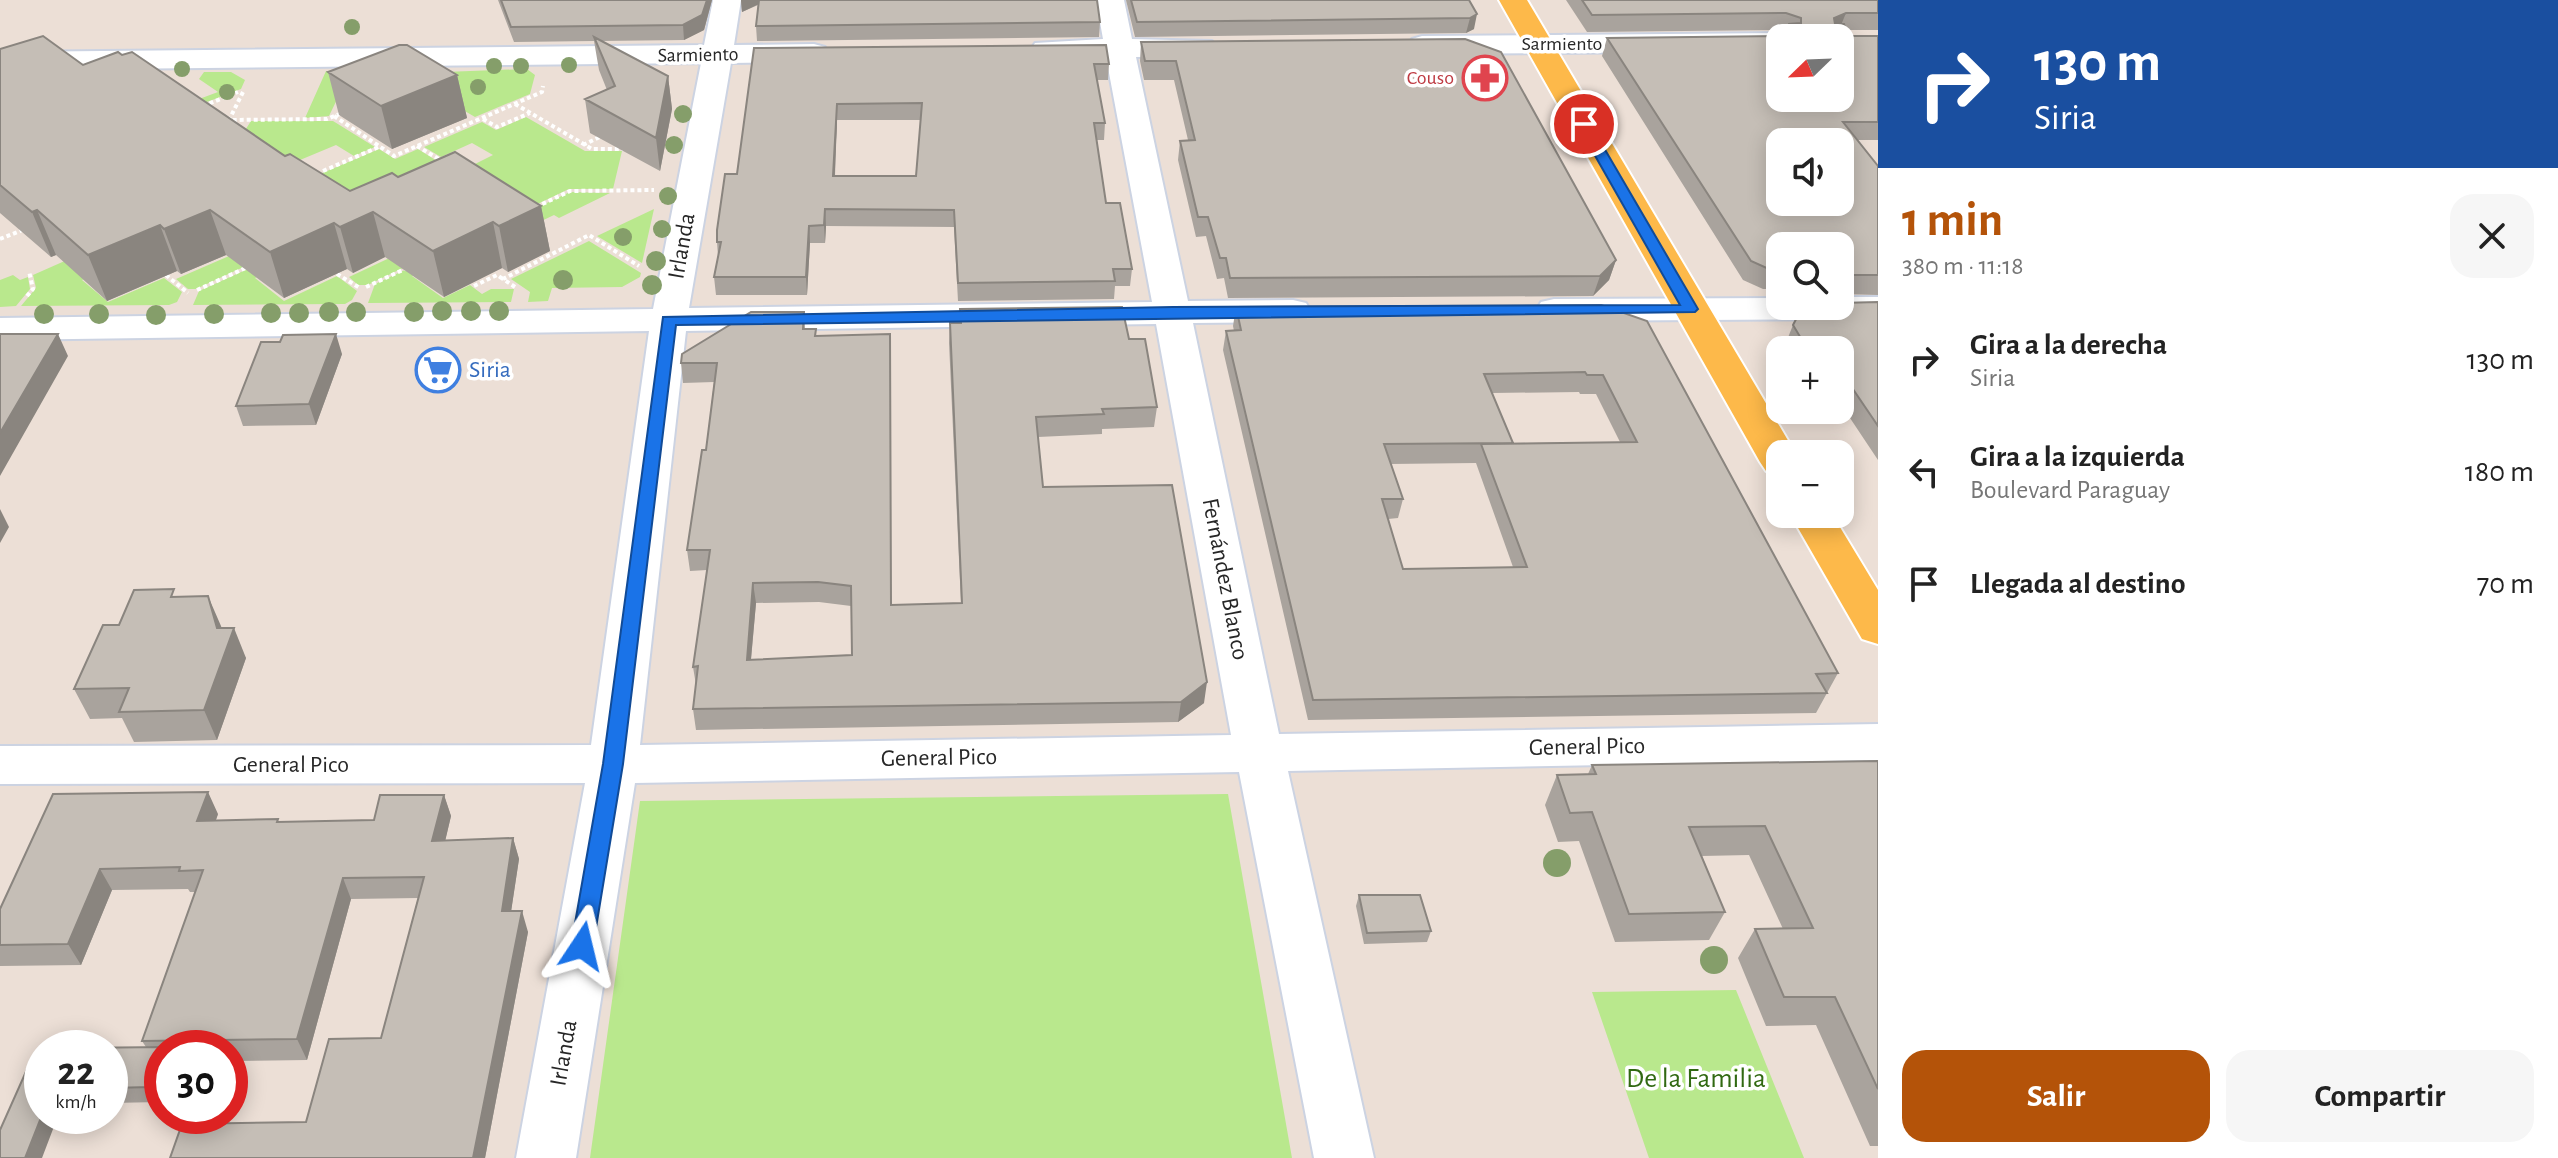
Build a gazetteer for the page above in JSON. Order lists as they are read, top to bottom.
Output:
{
  "streets": {
    "street": [
      "Sarmiento",
      "Irlanda",
      "Fernández Blanco",
      "General Pico"
    ]
  },
  "crossings": [
    ["Sarmiento", "Irlanda"],
    ["Irlanda", "General Pico"],
    ["Fernández Blanco", "General Pico"]
  ],
  "parks": ["De la Familia"],
  "places": {
    "pharmacy": ["Couso"],
    "supermarket": ["Siria"]
  },
  "north": "bottom left",
  "page": {
    "turn": ["130 m", "Siria"],
    "map_buttons": ["+", "−"],
    "heading": ["1 min", "380 m · 11:18"],
    "list": [
      {
        "name": "Gira a la derecha",
        "note": "Siria",
        "value": "130 m"
      },
      {
        "name": "Gira a la izquierda",
        "note": "Boulevard Paraguay",
        "value": "180 m"
      },
      {
        "name": "Llegada al destino",
        "value": "70 m"
      }
    ],
    "speed": "22 km/h",
    "limit": "30",
    "buttons": ["Salir", "Compartir"]
  }
}
